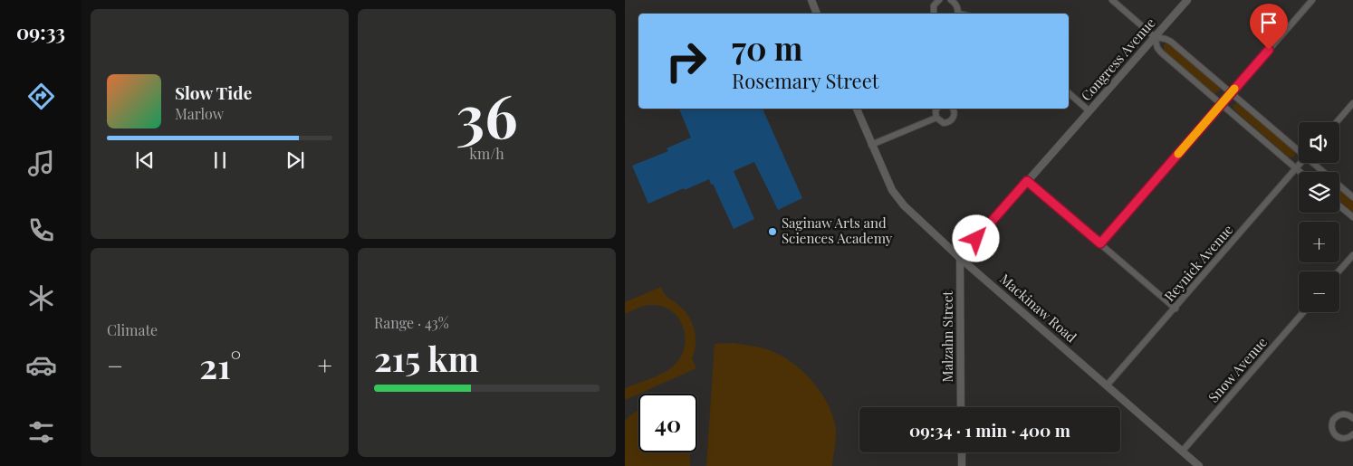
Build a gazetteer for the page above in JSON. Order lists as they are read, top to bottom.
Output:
{
  "streets": {
    "street": [
      "Congress Avenue",
      "Reynick Avenue",
      "Mackinaw Road",
      "Malzahn Street",
      "Snow Avenue"
    ]
  },
  "crossings": [
    ["Congress Avenue", "Mackinaw Road"],
    ["Congress Avenue", "Malzahn Street"],
    ["Reynick Avenue", "Mackinaw Road"],
    ["Mackinaw Road", "Malzahn Street"],
    ["Mackinaw Road", "Snow Avenue"]
  ],
  "places": ["Saginaw Arts and Sciences Academy"],
  "page": {
    "tabs": "09:33",
    "tile": [
      ["36", "km/h"],
      "Climate",
      ["Range · 43%", "215 km"]
    ],
    "turn": ["70 m", "Rosemary Street"],
    "song": ["Slow Tide", "Marlow"],
    "map_buttons": ["+", "−"],
    "heat": ["−", "21°", "+"],
    "limit": "40",
    "trip": "09:34 · 1 min · 400 m"
  }
}
